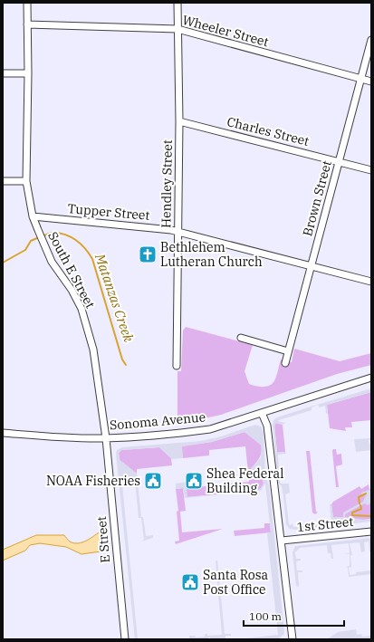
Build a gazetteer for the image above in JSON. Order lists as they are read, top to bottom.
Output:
{
  "streets": {
    "street": [
      "Wheeler Street",
      "Charles Street",
      "Hendley Street",
      "Brown Street",
      "Tupper Street",
      "South E Street",
      "Sonoma Avenue",
      "1st Street",
      "E Street"
    ]
  },
  "crossings": [
    ["Wheeler Street", "Hendley Street"],
    ["Wheeler Street", "Brown Street"],
    ["Wheeler Street", "South E Street"],
    ["Charles Street", "Hendley Street"],
    ["Charles Street", "Brown Street"],
    ["Hendley Street", "Tupper Street"],
    ["Brown Street", "Tupper Street"],
    ["Tupper Street", "South E Street"],
    ["South E Street", "Sonoma Avenue"],
    ["South E Street", "E Street"],
    ["Sonoma Avenue", "E Street"]
  ],
  "water": ["Matanzas Creek"],
  "places": {
    "church": ["Bethlehem Lutheran Church"],
    "public building": ["NOAA Fisheries", "Shea Federal Building", "Santa Rosa Post Office"]
  },
  "scale_bar": "100 m"
}
